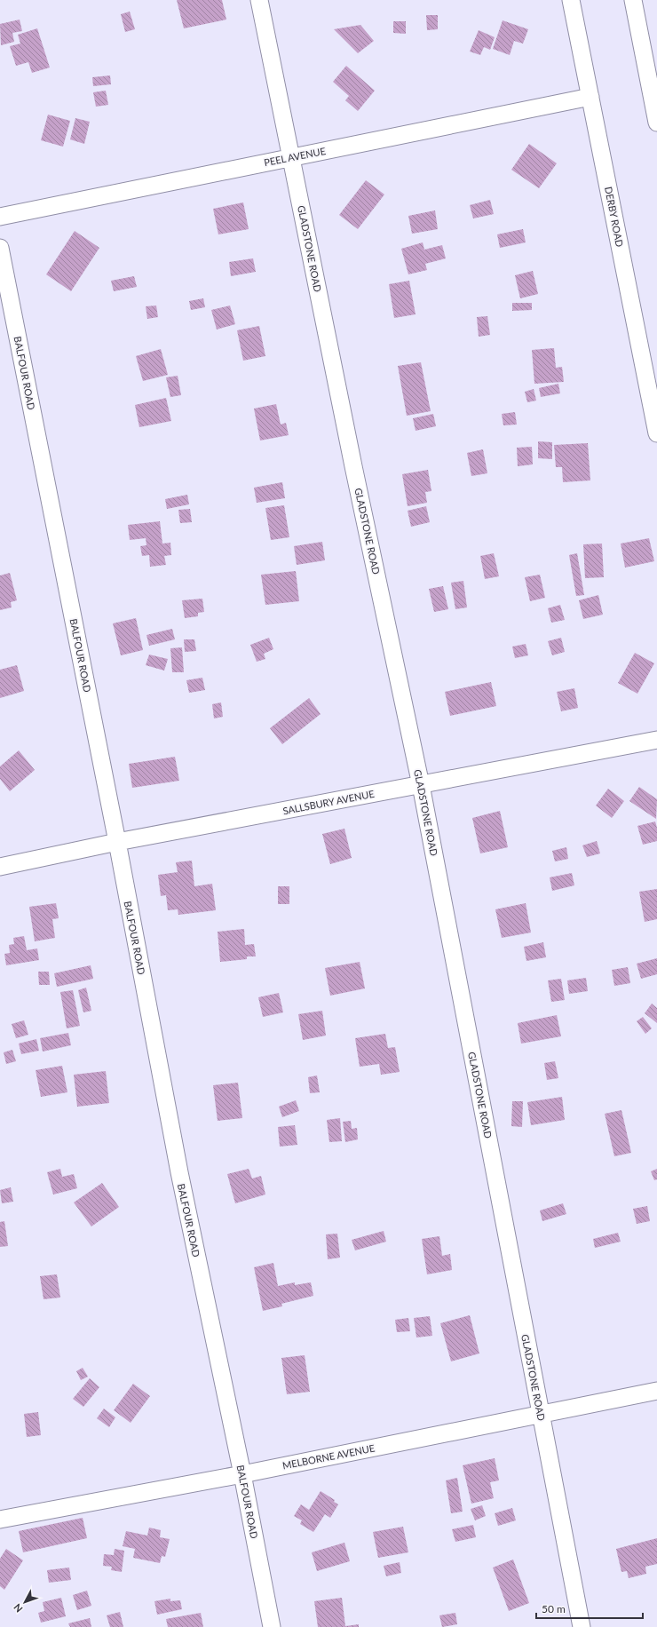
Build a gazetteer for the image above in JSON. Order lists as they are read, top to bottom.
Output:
{
  "streets": {
    "street": [
      "PEEL AVENUE",
      "DERBY ROAD",
      "GLADSTONE ROAD",
      "BALFOUR ROAD",
      "SALLSBURY AVENUE",
      "MELBORNE AVENUE"
    ]
  },
  "crossings": [
    ["PEEL AVENUE", "DERBY ROAD"],
    ["PEEL AVENUE", "GLADSTONE ROAD"],
    ["GLADSTONE ROAD", "SALLSBURY AVENUE"],
    ["GLADSTONE ROAD", "MELBORNE AVENUE"],
    ["BALFOUR ROAD", "SALLSBURY AVENUE"],
    ["BALFOUR ROAD", "MELBORNE AVENUE"]
  ],
  "scale_bar": "50 m",
  "north": "bottom left"
}
